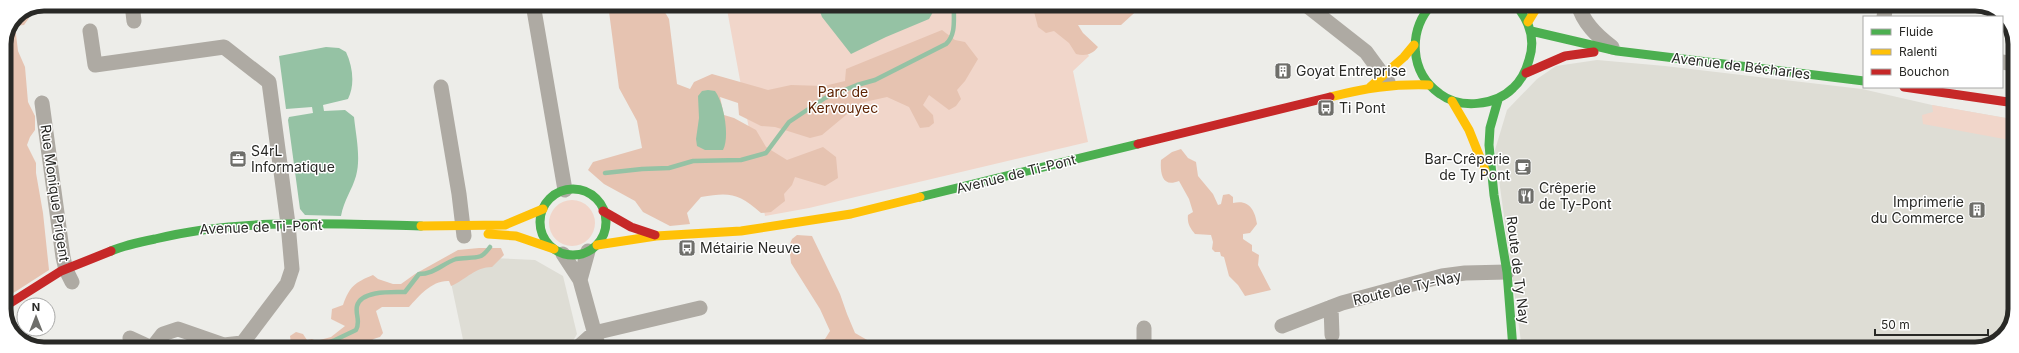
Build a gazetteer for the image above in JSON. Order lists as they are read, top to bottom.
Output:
{
  "streets": {
    "street": [
      "Avenue de Bécharles",
      "Avenue de Ti-Pont",
      "Rue Monique Prigent",
      "Route de Ty Nay",
      "Route de Ty-Nay"
    ]
  },
  "crossings": [
    ["Avenue de Ti-Pont", "Rue Monique Prigent"],
    ["Route de Ty Nay", "Route de Ty-Nay"]
  ],
  "parks": ["Parc de Kervouyec"],
  "places": {
    "building": ["Goyat Entreprise", "Imprimerie du Commerce"],
    "bus stop": ["Ti Pont", "Métairie Neuve"],
    "office": ["S4rL Informatique"],
    "cafe": ["Bar-Crêperie de Ty Pont"],
    "restaurant": ["Crêperie de Ty-Pont"]
  },
  "legend": ["Fluide", "Ralenti", "Bouchon"],
  "scale_bar": "50 m",
  "north": "top"
}
